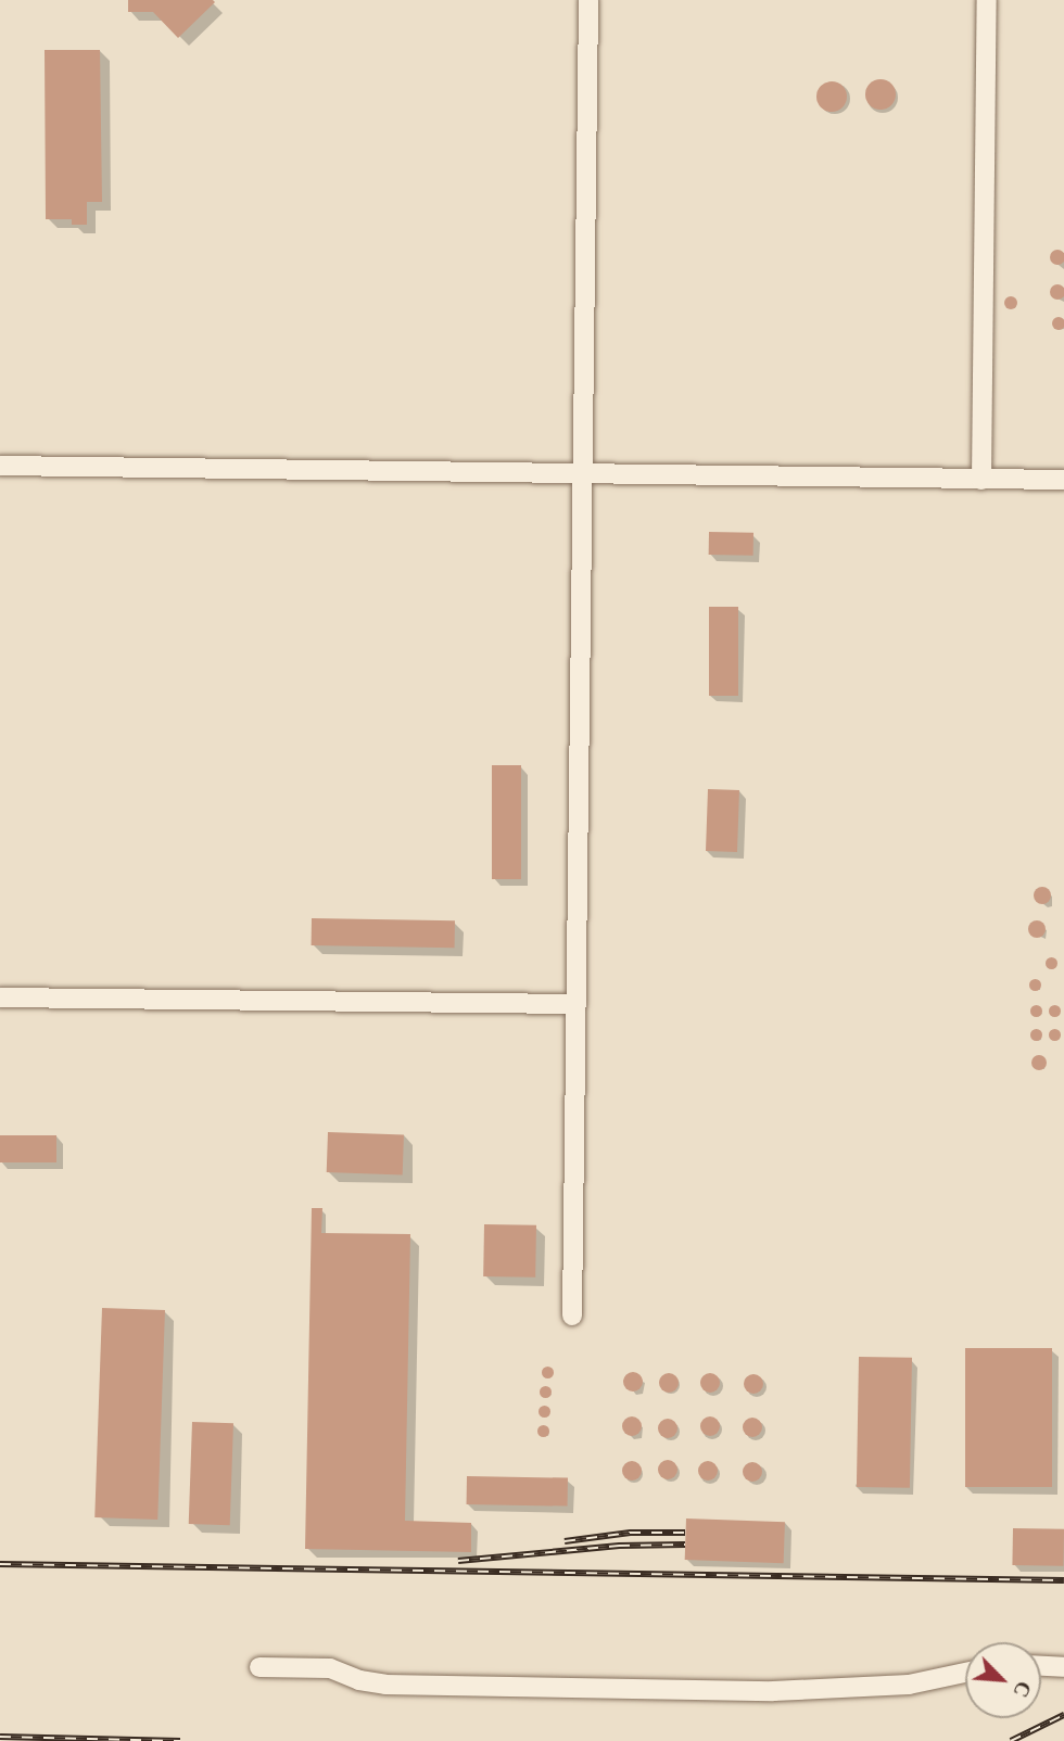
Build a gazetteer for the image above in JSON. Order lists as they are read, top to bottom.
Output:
{
  "north": "bottom right"
}
